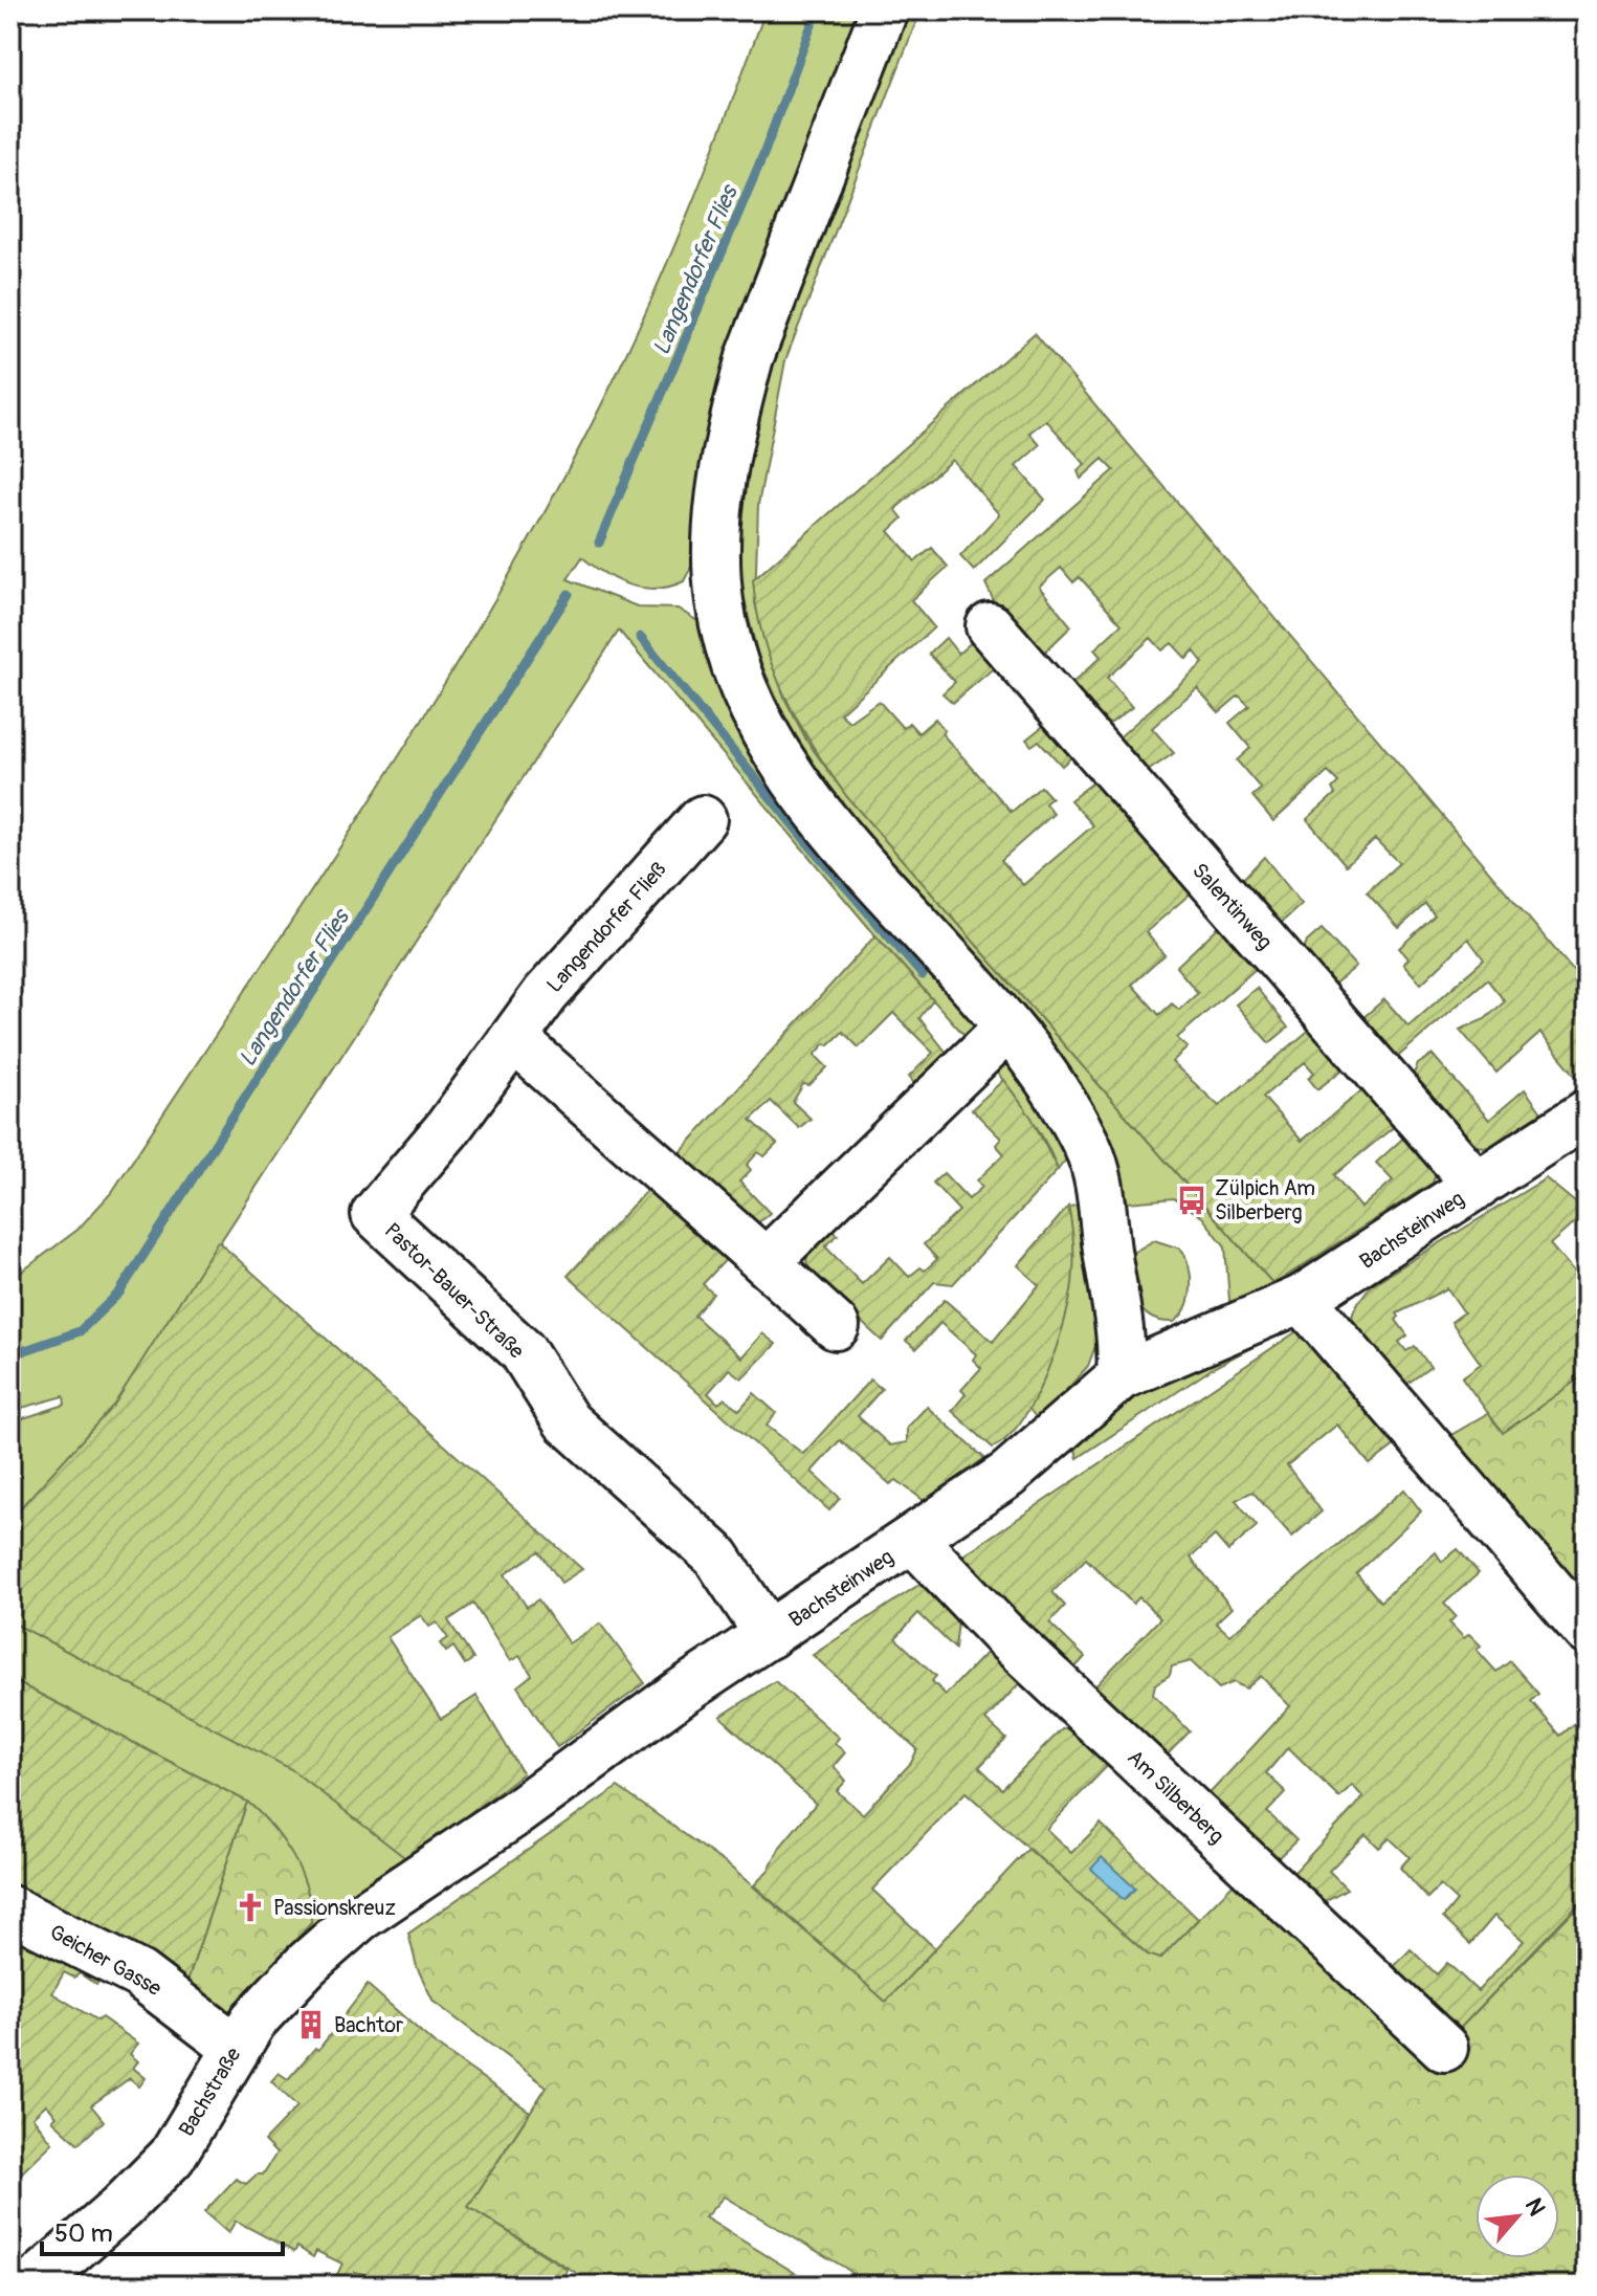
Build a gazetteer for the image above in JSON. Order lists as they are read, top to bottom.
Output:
{
  "streets": {
    "street": [
      "Salentinweg",
      "Langendorfer Fließ",
      "Bachsteinweg",
      "Pastor-Bauer-Straße",
      "Am Silberberg",
      "Geicher Gasse",
      "Bachstraße"
    ]
  },
  "crossings": [
    ["Salentinweg", "Bachsteinweg"],
    ["Langendorfer Fließ", "Pastor-Bauer-Straße"],
    ["Bachsteinweg", "Pastor-Bauer-Straße"],
    ["Bachsteinweg", "Am Silberberg"],
    ["Bachsteinweg", "Bachstraße"],
    ["Geicher Gasse", "Bachstraße"]
  ],
  "water": ["Langendorfer Flies"],
  "places": {
    "bus stop": ["Zülpich Am Silberberg"],
    "church": ["Passionskreuz"],
    "building": ["Bachtor"]
  },
  "scale_bar": "50 m",
  "north": "top right"
}
